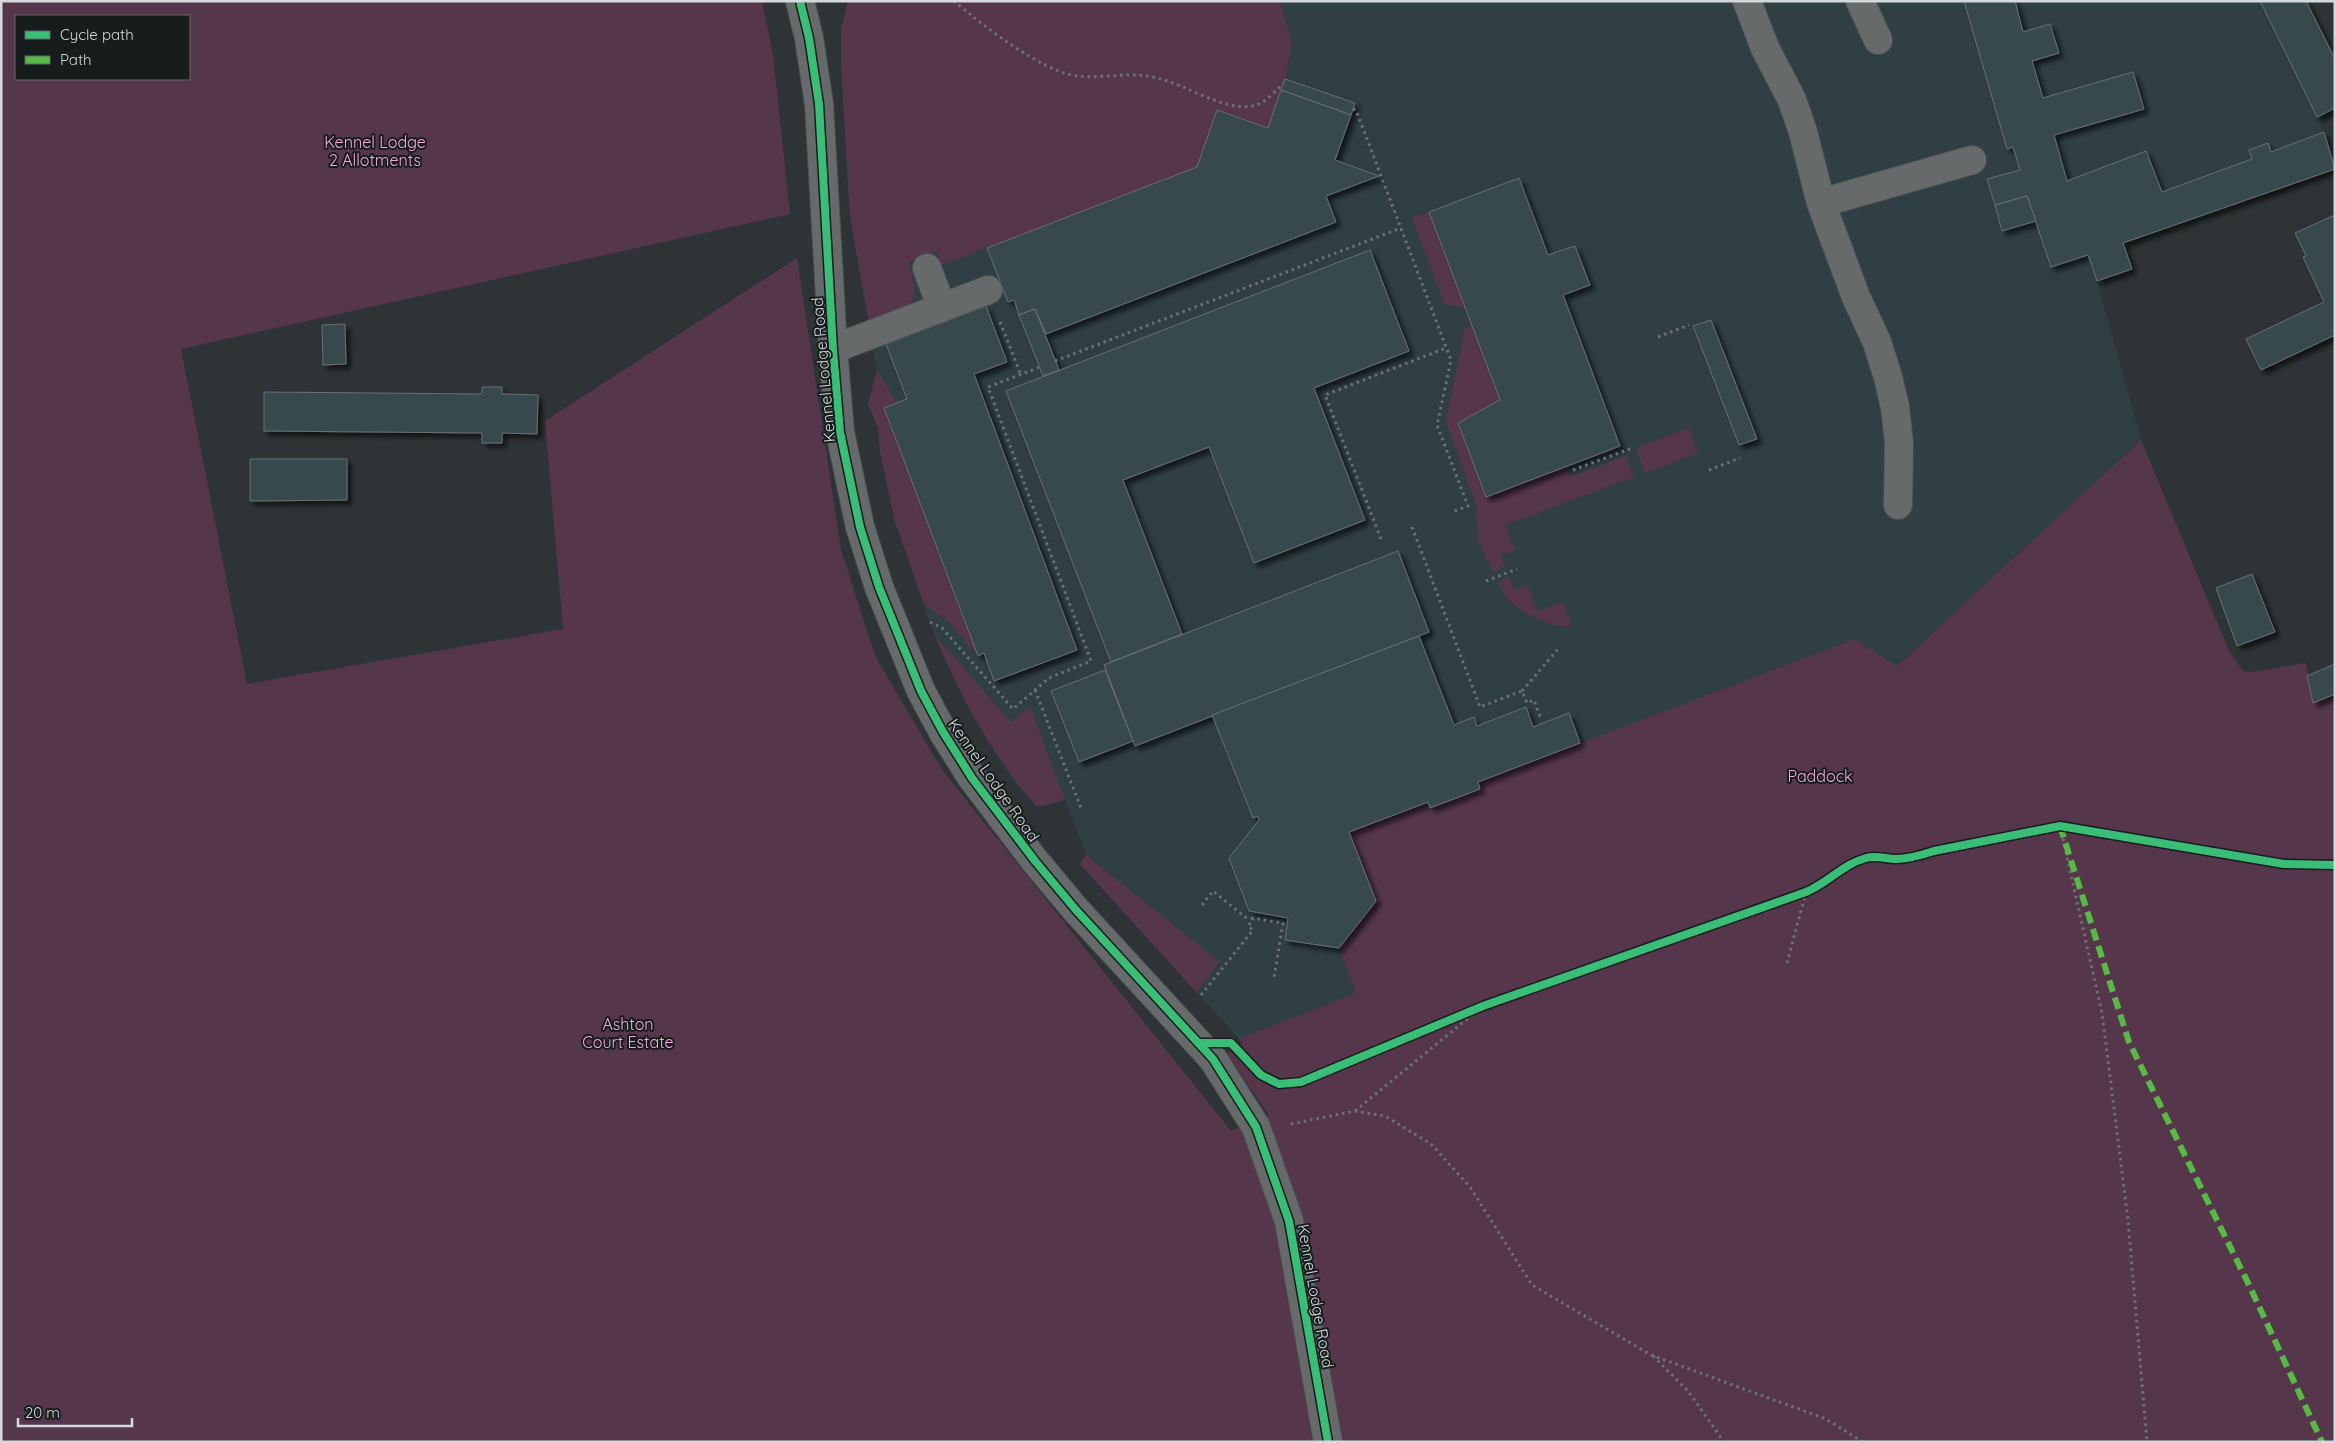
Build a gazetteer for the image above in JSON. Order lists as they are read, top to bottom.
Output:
{
  "streets": {
    "street": ["Kennel Lodge Road"]
  },
  "parks": ["Kennel Lodge 2 Allotments", "Paddock", "Ashton Court Estate"],
  "legend": ["Cycle path", "Path"],
  "scale_bar": "20 m"
}
